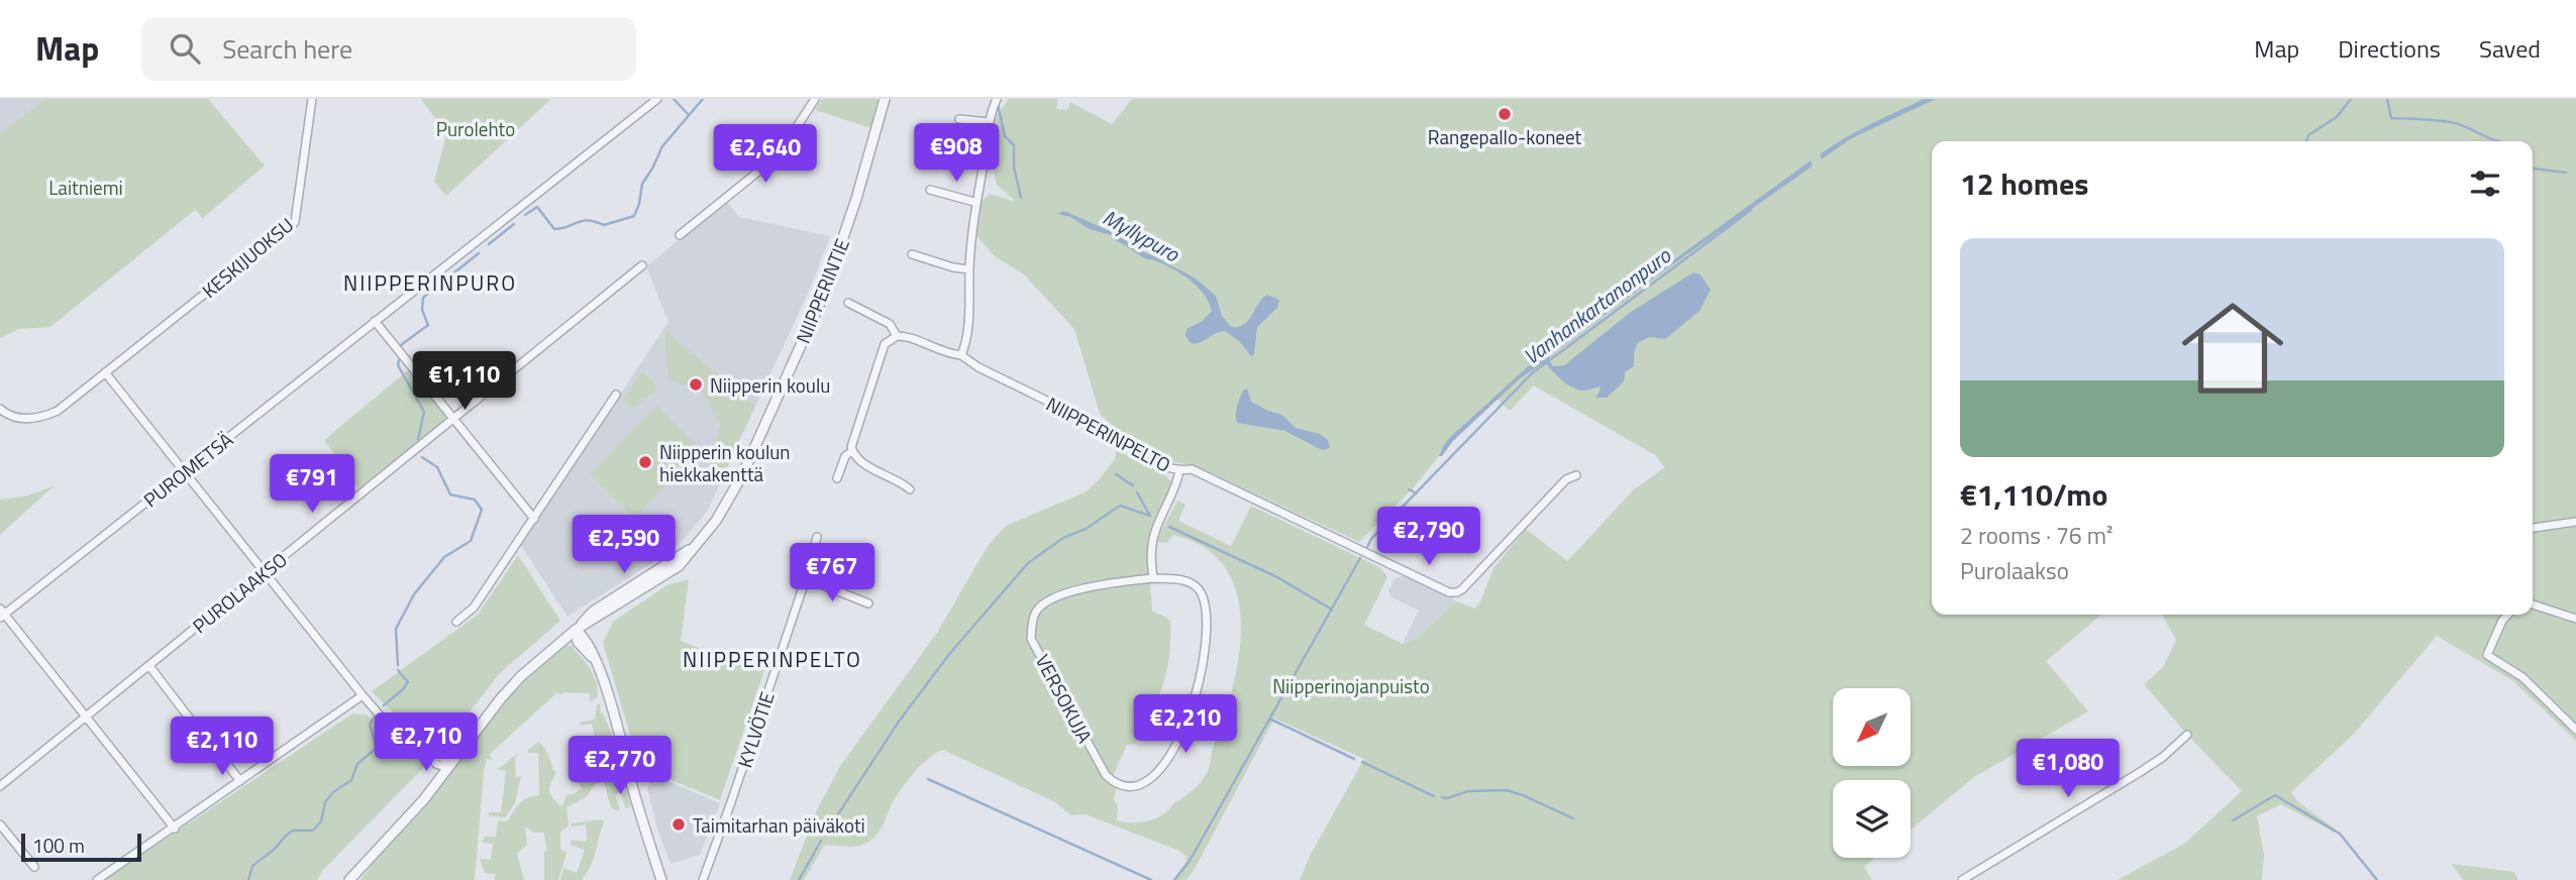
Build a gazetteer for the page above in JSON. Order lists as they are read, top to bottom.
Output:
{
  "streets": {
    "street": [
      "KESKIJUOKSU",
      "NIIPPERINTIE",
      "NIIPPERINPELTO",
      "PUROMETSÄ",
      "PUROLAAKSO",
      "VERSOKUJA",
      "KYLVÖTIE"
    ]
  },
  "districts": ["NIIPPERINPURO", "NIIPPERINPELTO"],
  "water": ["Myllypuro", "Vanhankartanonpuro"],
  "parks": ["Purolehto", "Laitniemi", "Niipperinojanpuisto"],
  "places": [
    "Rangepallo-koneet",
    "Niipperin koulu",
    "Niipperin koulun hiekkakenttä",
    "Taimitarhan päiväkoti"
  ],
  "scale_bar": "100 m",
  "north": "bottom left",
  "page": {
    "header": "Map",
    "search": "Search here",
    "nav": ["Map", "Directions", "Saved"],
    "price": [
      "€908",
      "€2,640",
      "€1,110",
      "€791",
      "€2,790",
      "€2,590",
      "€767",
      "€2,210",
      "€2,710",
      "€2,110",
      "€2,770",
      "€1,080"
    ],
    "heading": "12 homes",
    "list": [
      {
        "name": "€1,110/mo",
        "note": "2 rooms · 76 m² · Purolaakso"
      }
    ],
    "scale": "100 m"
  }
}
